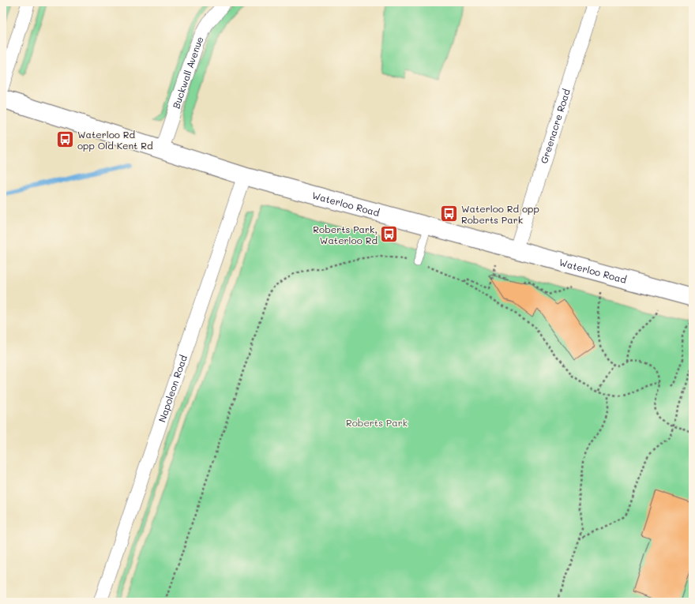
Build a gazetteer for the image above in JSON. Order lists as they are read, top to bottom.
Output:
{
  "streets": {
    "main road": ["Waterloo Road"],
    "street": ["Buckwall Avenue", "Greenacre Road", "Napoleon Road"]
  },
  "crossings": [
    ["Buckwall Avenue", "Waterloo Road"],
    ["Greenacre Road", "Waterloo Road"],
    ["Waterloo Road", "Napoleon Road"]
  ],
  "parks": ["Roberts Park"],
  "places": {
    "bus stop": ["Waterloo Rd opp Old Kent Rd", "Waterloo Rd opp Roberts Park", "Roberts Park, Waterloo Rd"]
  }
}
